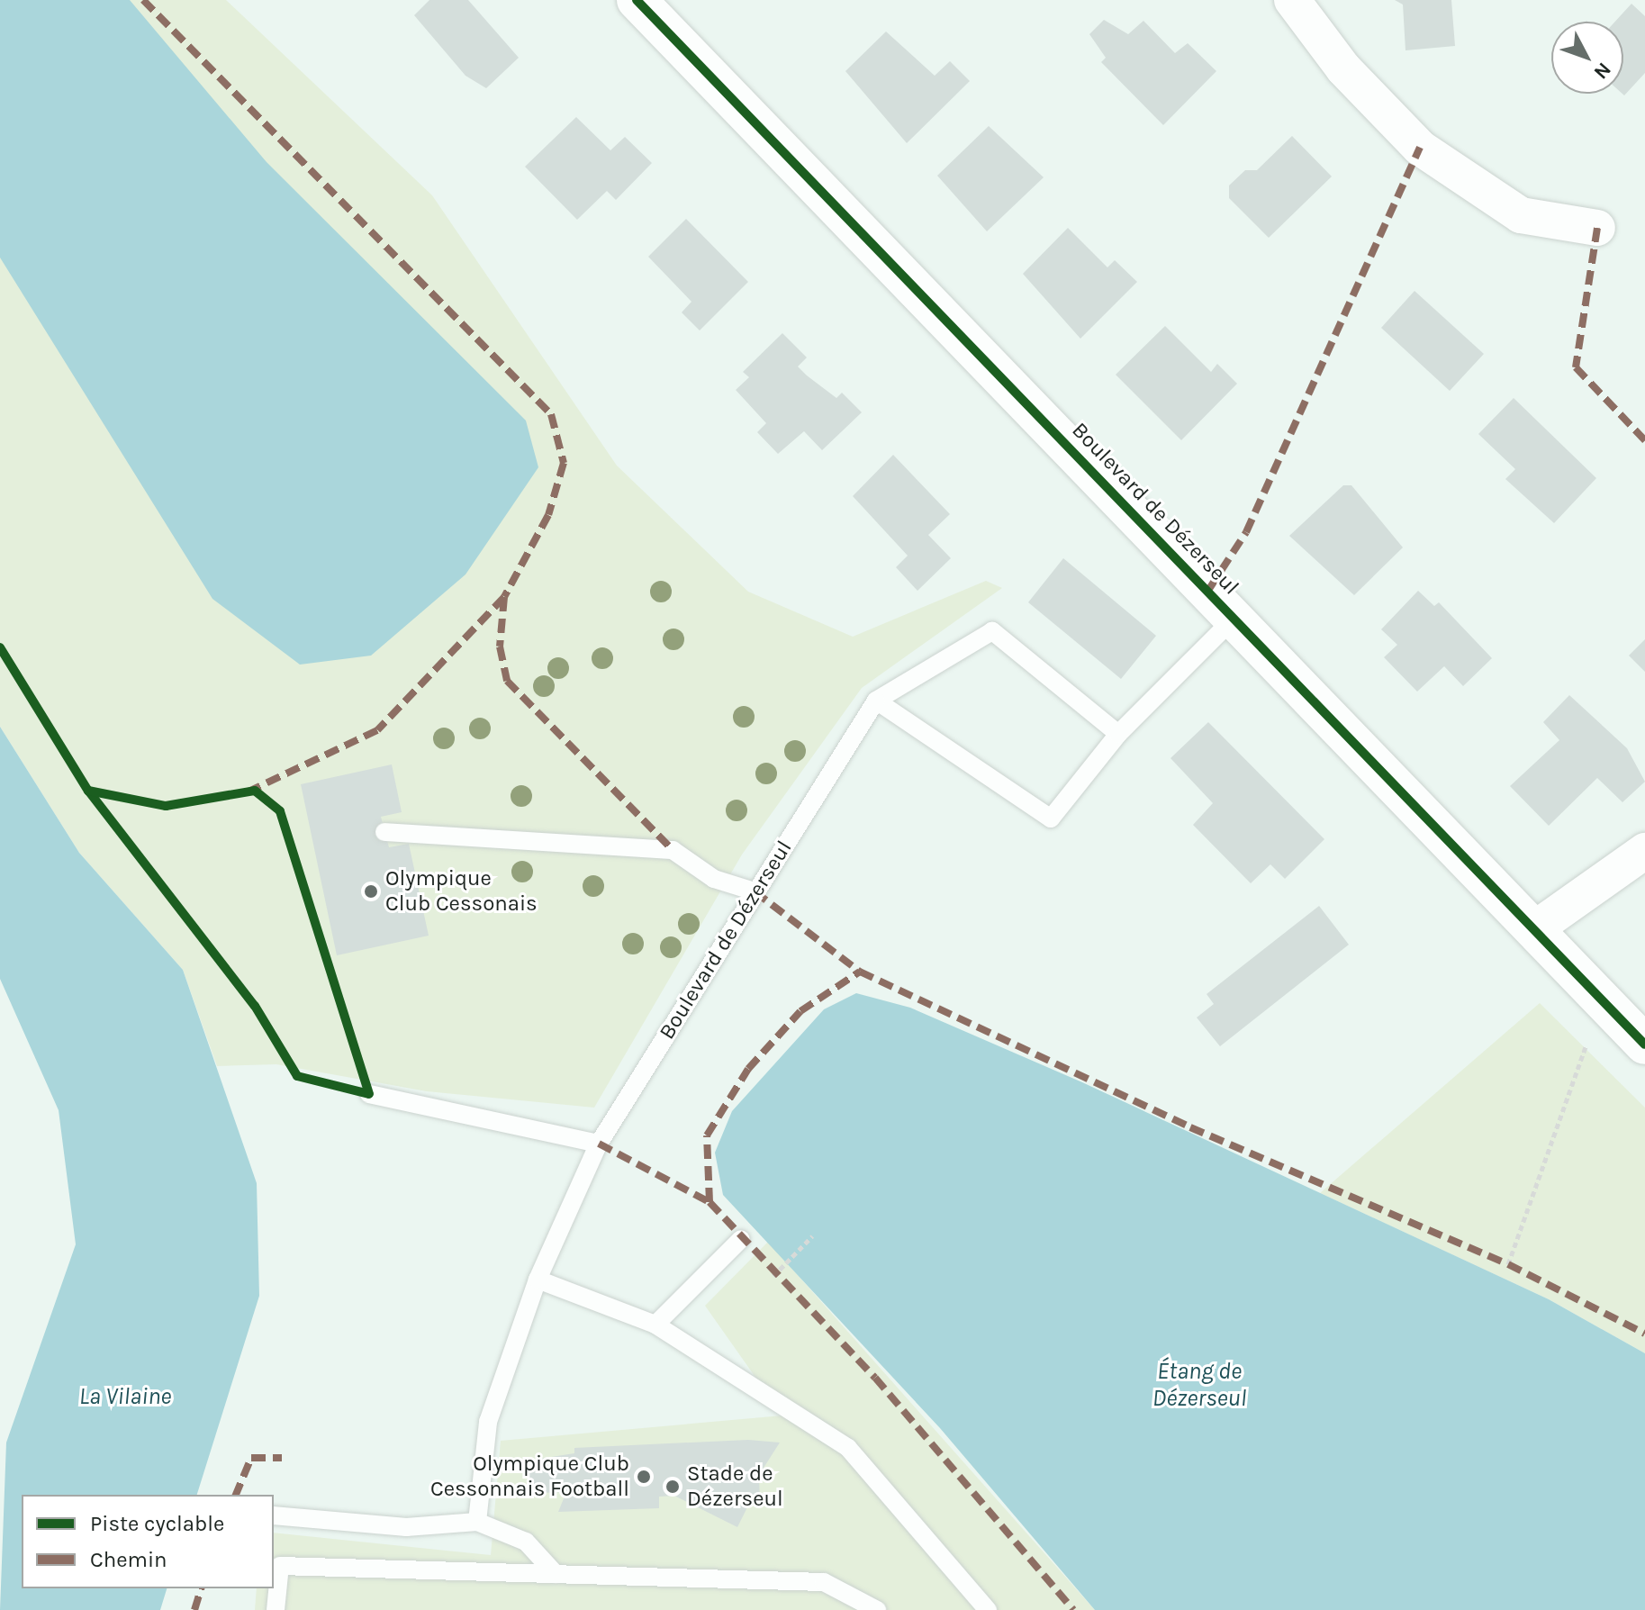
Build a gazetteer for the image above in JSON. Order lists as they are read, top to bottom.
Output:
{
  "streets": {
    "street": ["Boulevard de Dézerseul"]
  },
  "water": ["Étang de Dézerseul", "La Vilaine"],
  "places": ["Olympique Club Cessonais", "Olympique Club Cessonnais Football", "Stade de Dézerseul"],
  "legend": ["Piste cyclable", "Chemin"],
  "north": "bottom right"
}
